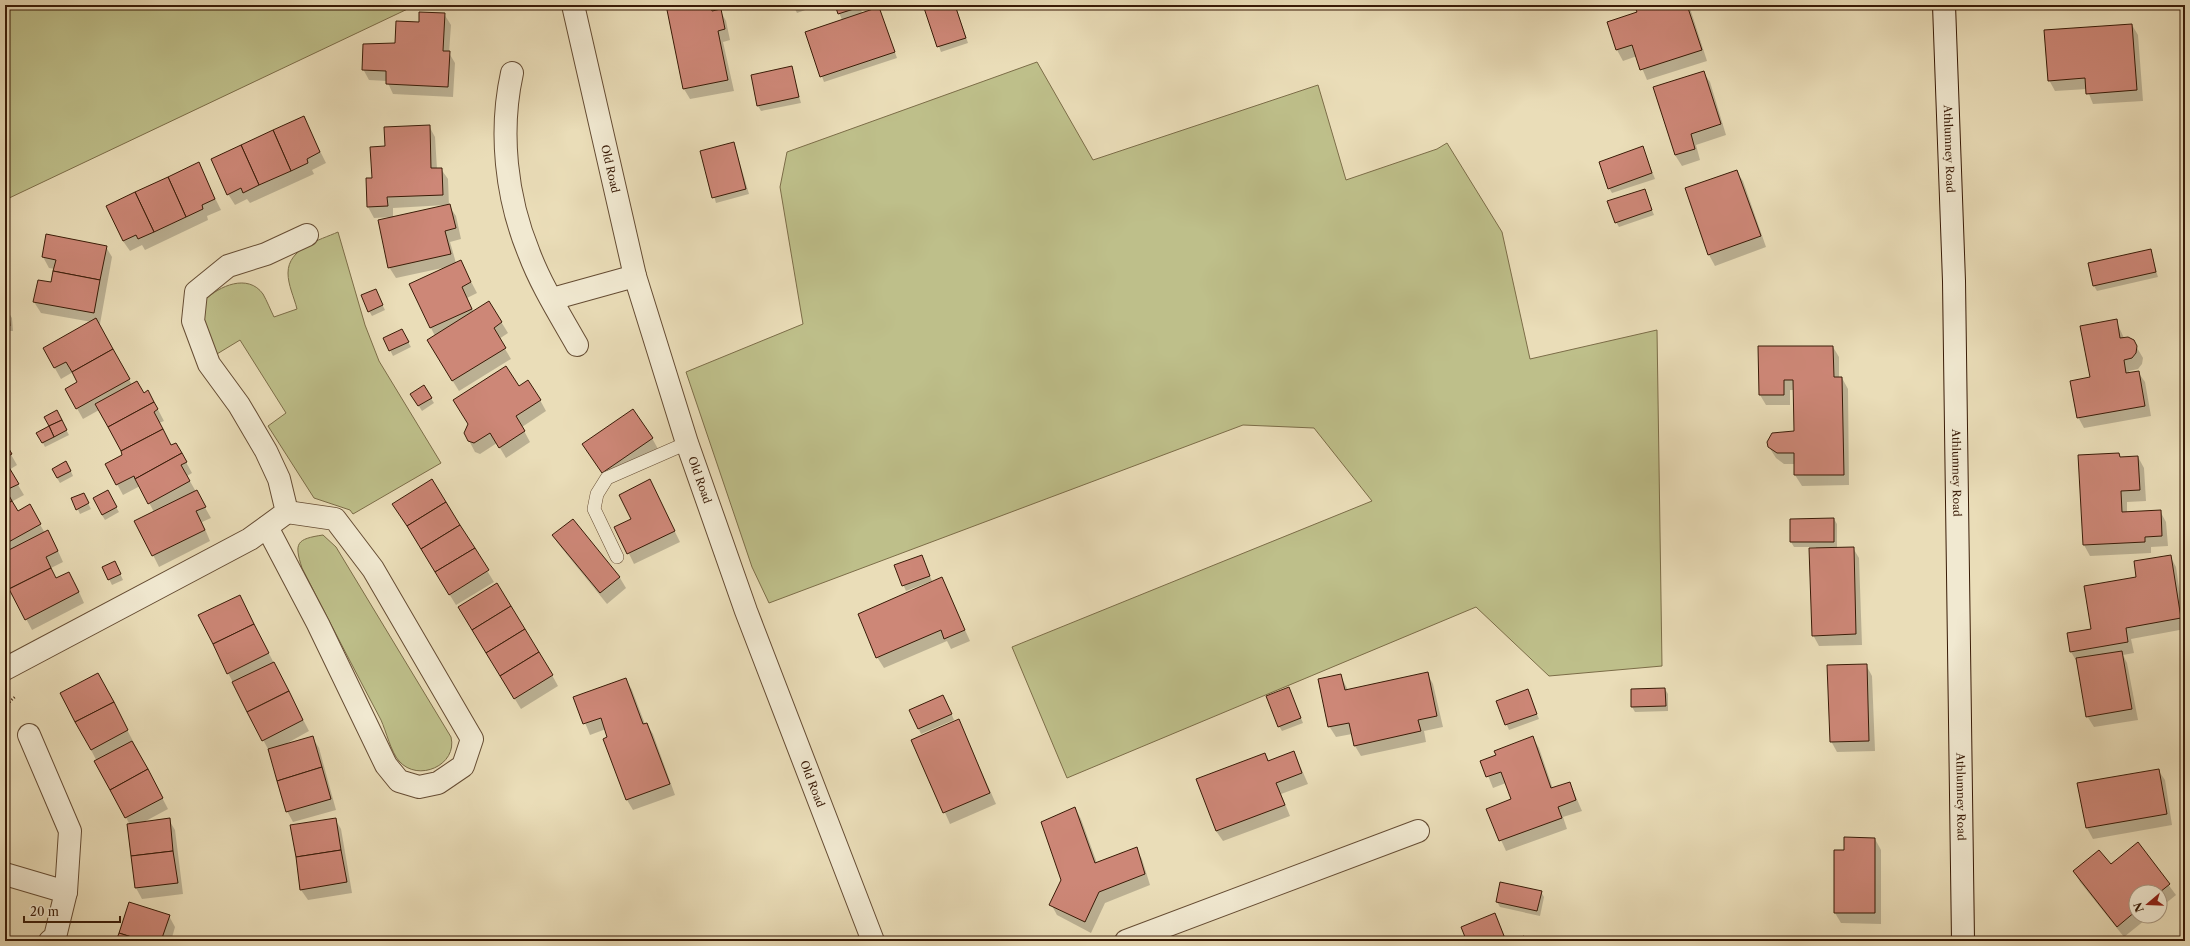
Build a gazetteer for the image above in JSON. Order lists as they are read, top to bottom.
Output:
{
  "streets": {
    "street": ["Athlumney Road", "Old Road"]
  },
  "scale_bar": "20 m",
  "north": "left"
}
